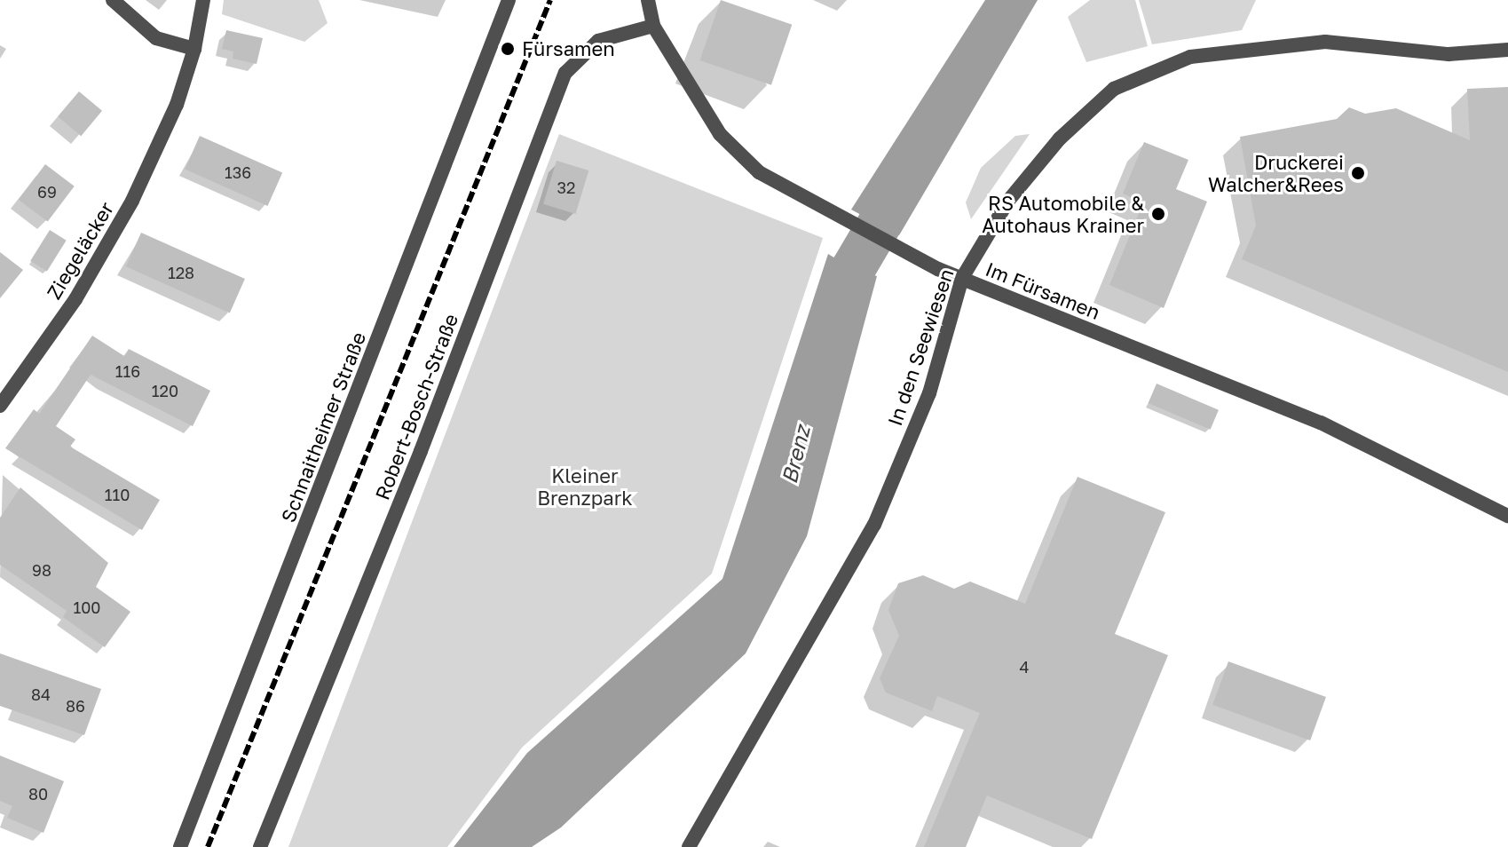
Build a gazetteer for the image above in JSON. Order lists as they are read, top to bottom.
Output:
{
  "streets": {
    "street": [
      "Ziegeläcker",
      "Im Fürsamen",
      "In den Seewiesen",
      "Robert-Bosch-Straße",
      "Schnaitheimer Straße"
    ]
  },
  "crossings": [
    ["Im Fürsamen", "In den Seewiesen"],
    ["Im Fürsamen", "Robert-Bosch-Straße"]
  ],
  "water": ["Brenz"],
  "parks": ["Kleiner Brenzpark"],
  "places": ["Fürsamen", "Druckerei Walcher&Rees", "RS Automobile & Autohaus Krainer"],
  "house_numbers": [
    "136",
    "32",
    "69",
    "128",
    "116",
    "120",
    "110",
    "98",
    "100",
    "4",
    "84",
    "86",
    "80"
  ]
}
